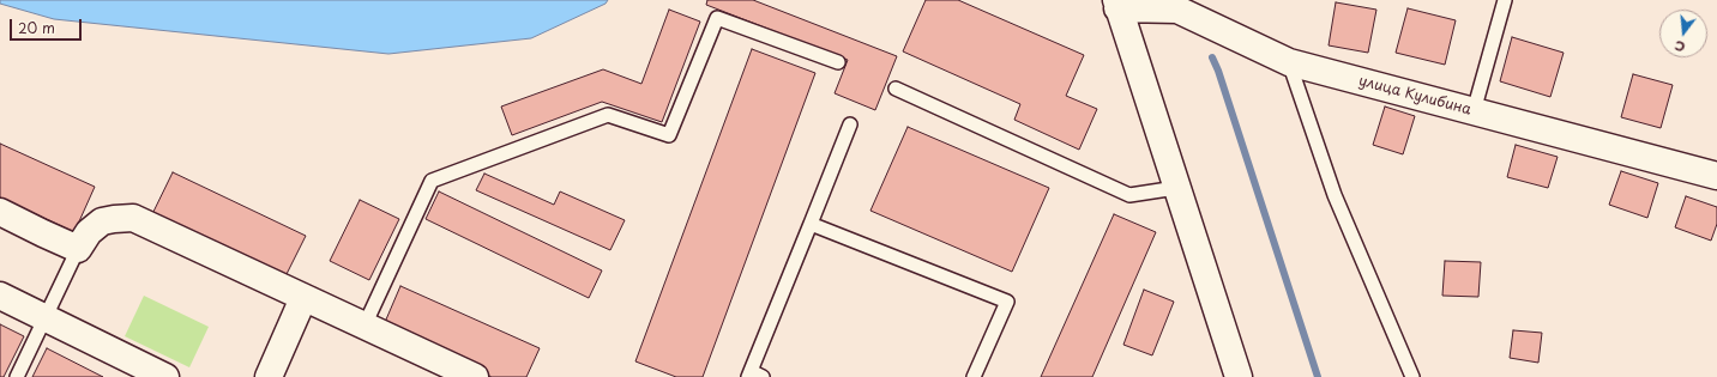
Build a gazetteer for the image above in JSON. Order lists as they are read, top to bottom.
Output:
{
  "streets": {
    "street": ["улица Кулибина"]
  },
  "scale_bar": "20 m",
  "north": "bottom"
}
